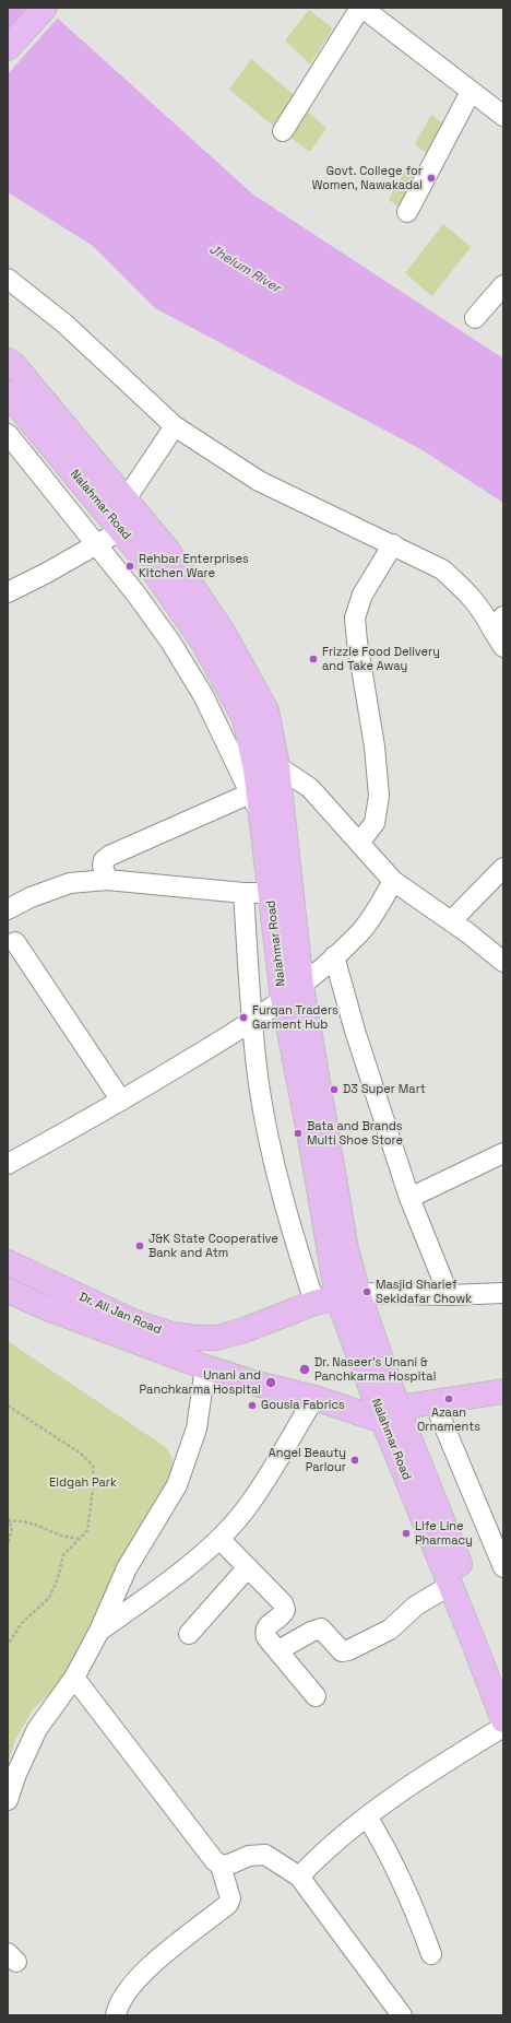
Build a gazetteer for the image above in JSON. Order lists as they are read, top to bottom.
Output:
{
  "streets": {
    "main road": ["Nalahmar Road", "Dr. Ali Jan Road"]
  },
  "crossings": [
    ["Nalahmar Road", "Dr. Ali Jan Road"]
  ],
  "water": ["Jhelum River"],
  "parks": ["Eidgah Park"],
  "places": [
    "Govt. College for Women, Nawakadal",
    "Rehbar Enterprises Kitchen Ware",
    "Frizzle Food Delivery and Take Away",
    "Furqan Traders Garment Hub",
    "D3 Super Mart",
    "Bata and Brands Multi Shoe Store",
    "J&K State Cooperative Bank and Atm",
    "Masjid Sharief Sekidafar Chowk",
    "Dr. Naseer's Unani & Panchkarma Hospital",
    "Unani and Panchkarma Hospital",
    "Azaan Ornaments",
    "Gousia Fabrics",
    "Angel Beauty Parlour",
    "Life Line Pharmacy"
  ]
}
